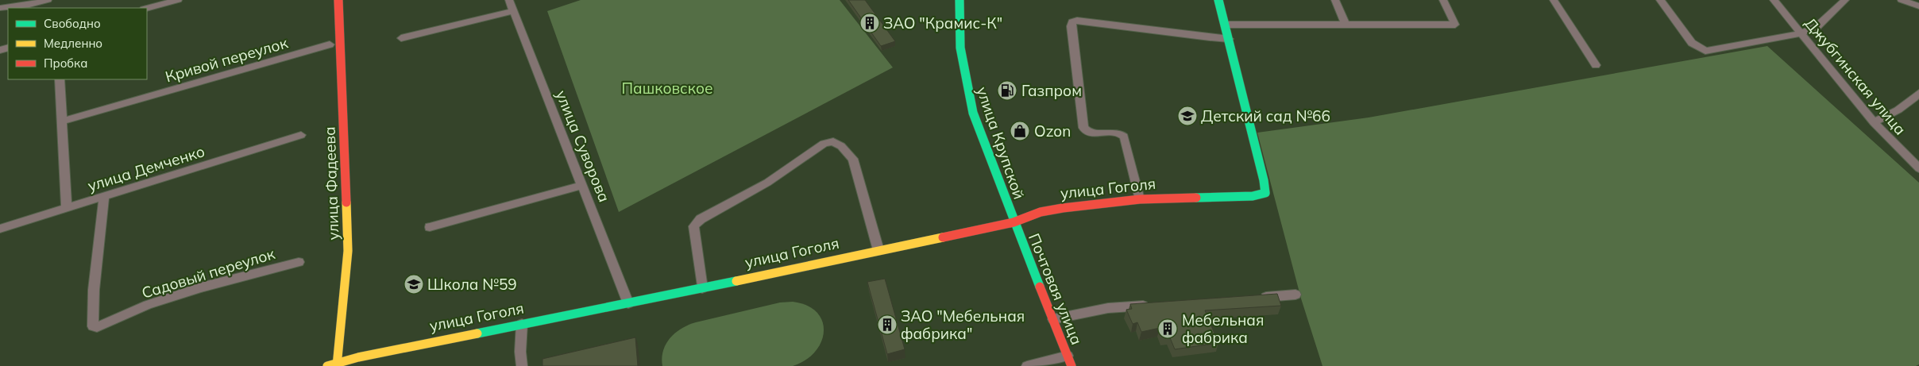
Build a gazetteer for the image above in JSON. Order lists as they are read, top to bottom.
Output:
{
  "streets": {
    "street": [
      "Кривой переулок",
      "Джубгинская улица",
      "улица Крупской",
      "улица Суворова",
      "улица Демченко",
      "улица Фадеева",
      "улица Гоголя",
      "Садовый переулок",
      "Почтовая улица"
    ]
  },
  "crossings": [
    ["улица Крупской", "улица Гоголя"],
    ["улица Крупской", "Почтовая улица"],
    ["улица Суворова", "улица Гоголя"],
    ["улица Демченко", "Садовый переулок"],
    ["улица Фадеева", "улица Гоголя"],
    ["улица Гоголя", "Почтовая улица"]
  ],
  "parks": ["Пашковское"],
  "places": {
    "building": ["ЗАО \"Крамис-К\"", "ЗАО \"Мебельная фабрика\"", "Мебельная фабрика"],
    "fuel station": ["Газпром"],
    "school or university": ["Детский сад №66", "Школа №59"],
    "shop": ["Ozon"]
  },
  "legend": ["Свободно", "Медленно", "Пробка"]
}
